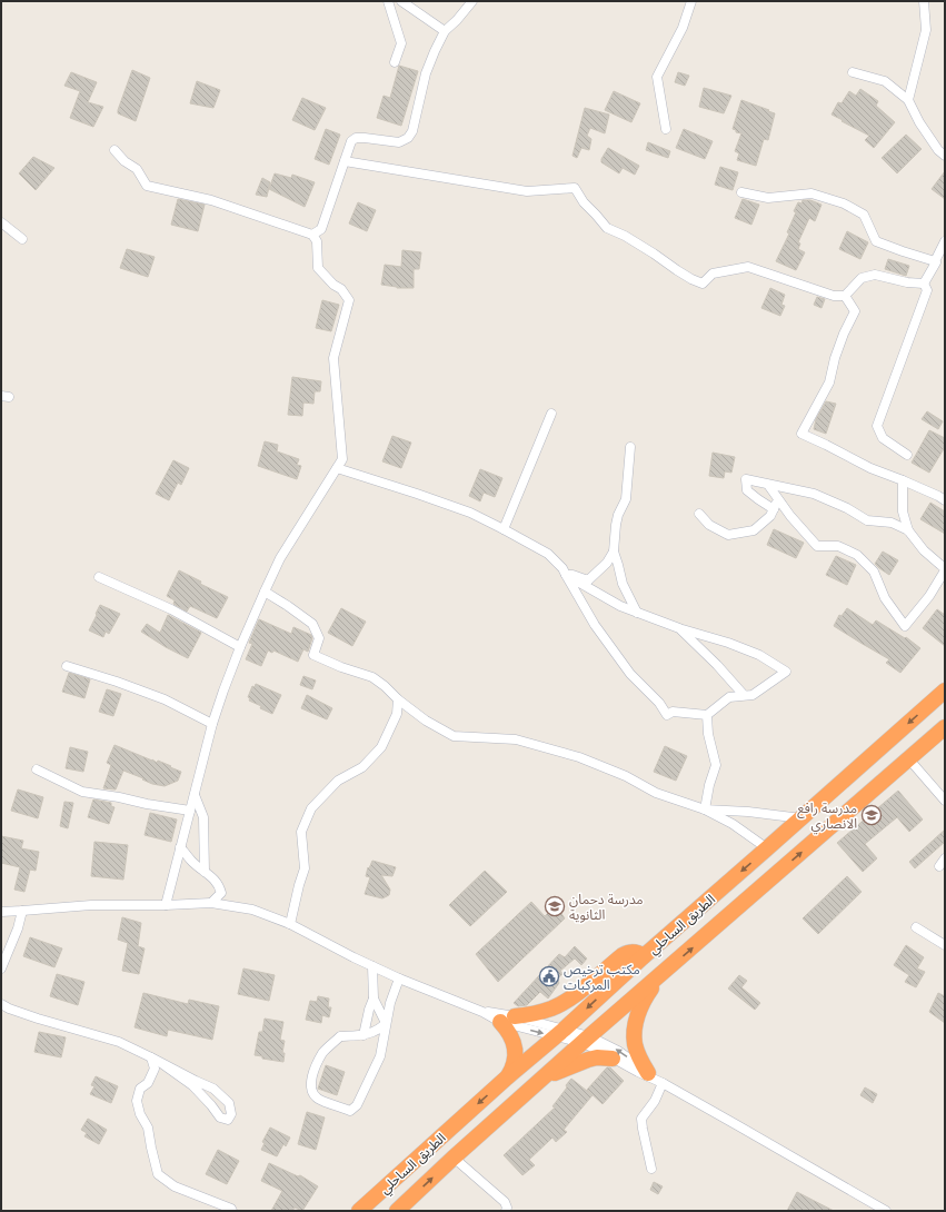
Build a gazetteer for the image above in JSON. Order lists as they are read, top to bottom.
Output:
{
  "streets": {
    "highway": ["الطريق الساحلي"]
  },
  "places": {
    "school or university": ["مدرسة رافع الانصاري", "مدرسة دحمان الثانوية"],
    "public building": ["مكتب ترخيص المركبات"]
  }
}
